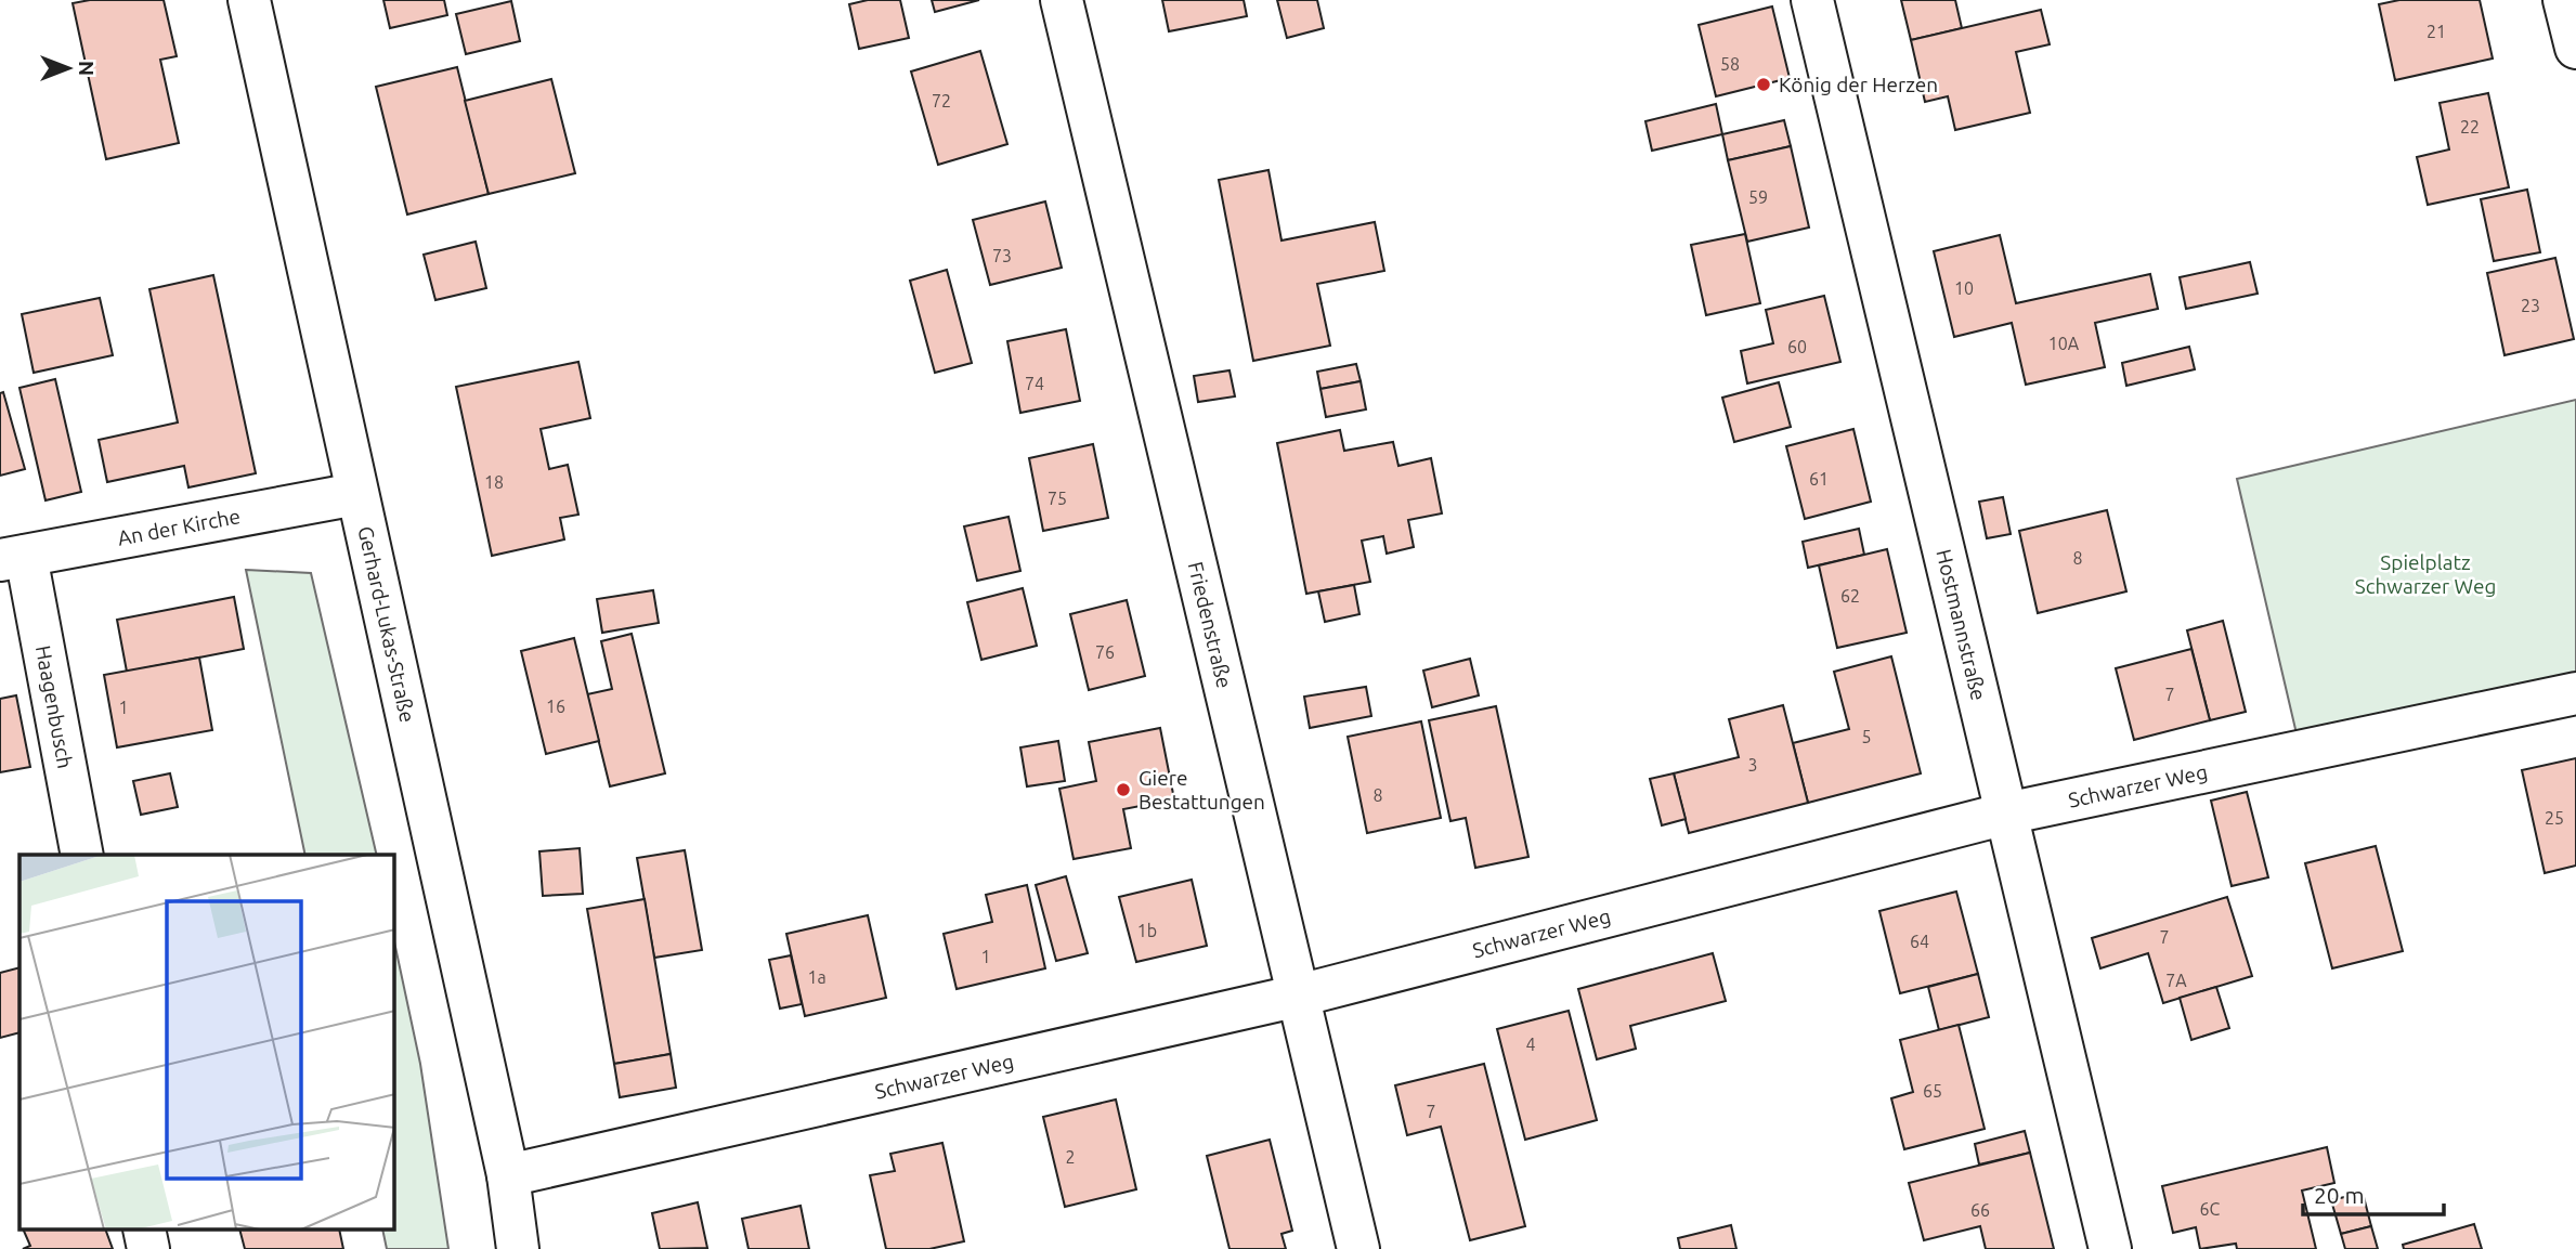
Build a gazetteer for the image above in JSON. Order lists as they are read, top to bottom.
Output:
{
  "streets": {
    "street": [
      "An der Kirche",
      "Gerhard-Lukas-Straße",
      "Friedenstraße",
      "Hostmannstraße",
      "Haagenbusch",
      "Schwarzer Weg"
    ]
  },
  "crossings": [
    ["An der Kirche", "Gerhard-Lukas-Straße"],
    ["An der Kirche", "Haagenbusch"],
    ["Gerhard-Lukas-Straße", "Schwarzer Weg"],
    ["Friedenstraße", "Schwarzer Weg"],
    ["Hostmannstraße", "Schwarzer Weg"]
  ],
  "parks": ["Spielplatz Schwarzer Weg"],
  "places": ["König der Herzen", "Giere Bestattungen"],
  "house_numbers": [
    "21",
    "58",
    "72",
    "22",
    "59",
    "73",
    "10",
    "23",
    "10A",
    "60",
    "74",
    "61",
    "18",
    "75",
    "8",
    "62",
    "76",
    "7",
    "16",
    "1",
    "5",
    "3",
    "8",
    "25",
    "1b",
    "7",
    "64",
    "1",
    "1a",
    "7A",
    "4",
    "65",
    "7",
    "2",
    "6C",
    "66"
  ],
  "scale_bar": "20 m",
  "north": "right"
}
